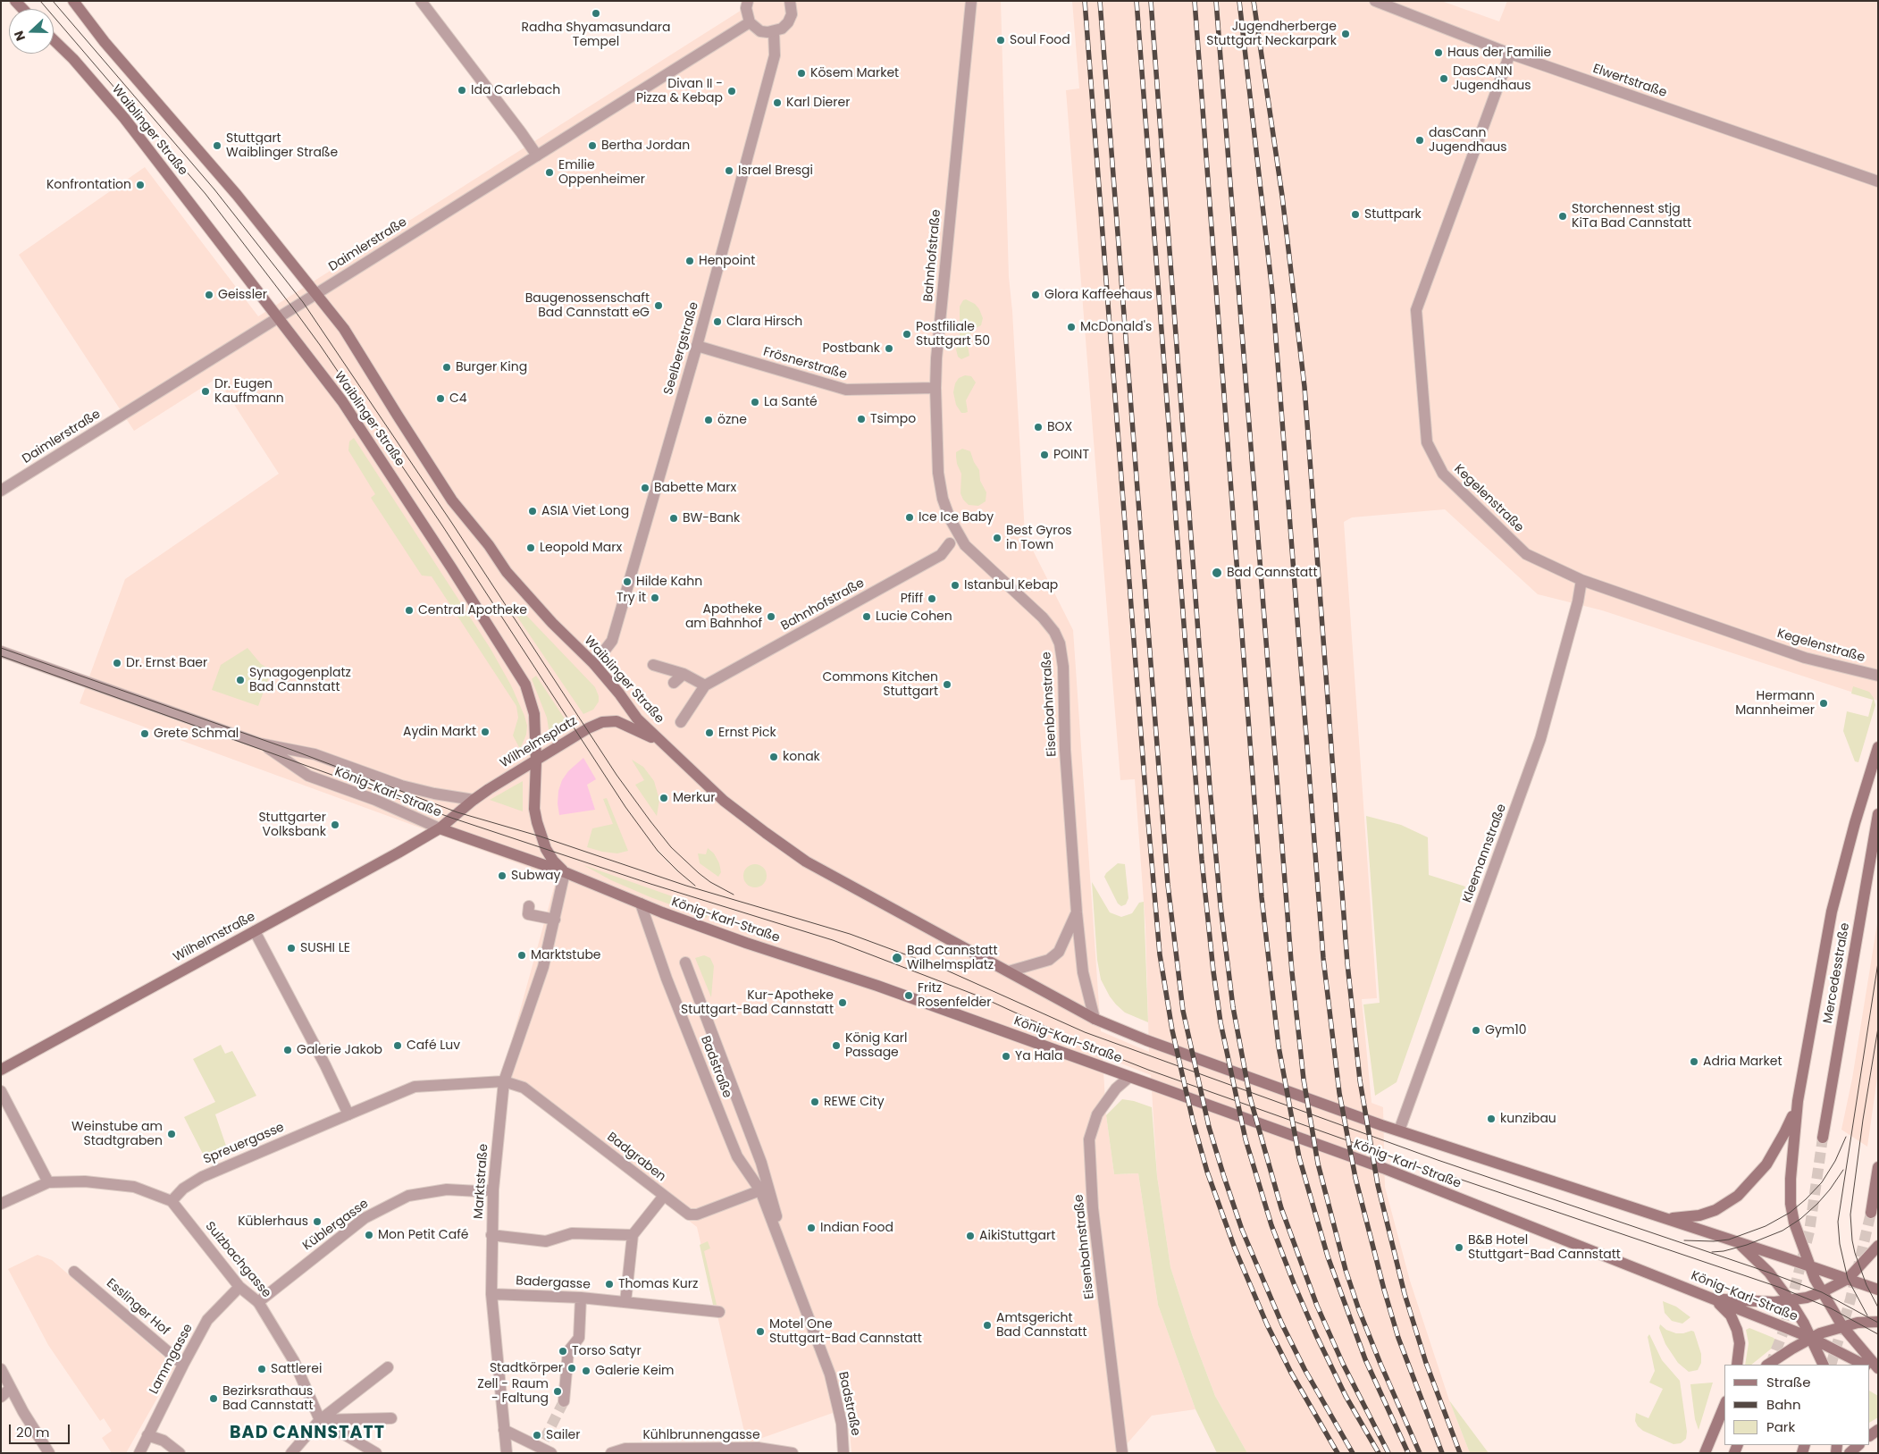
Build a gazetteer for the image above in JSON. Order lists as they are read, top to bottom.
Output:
{
  "streets": {
    "main road": [
      "Waiblinger Straße",
      "Wilhelmsplatz",
      "König-Karl-Straße",
      "Wilhelmstraße",
      "Mercedesstraße"
    ],
    "street": [
      "Elwertstraße",
      "Daimlerstraße",
      "Bahnhofstraße",
      "Seelbergstraße",
      "Frösnerstraße",
      "Kegelenstraße",
      "Eisenbahnstraße",
      "Kleemannstraße",
      "Badstraße",
      "Spreuergasse",
      "Badgraben",
      "Marktstraße",
      "Küblergasse",
      "Sulzbachgasse",
      "Badergasse",
      "Esslinger Hof",
      "Lammgasse",
      "Kühlbrunnengasse"
    ]
  },
  "crossings": [
    ["Elwertstraße", "Kegelenstraße"],
    ["Waiblinger Straße", "Daimlerstraße"],
    ["Waiblinger Straße", "Seelbergstraße"],
    ["Waiblinger Straße", "Wilhelmsplatz"],
    ["Waiblinger Straße", "König-Karl-Straße"],
    ["Waiblinger Straße", "Marktstraße"],
    ["Bahnhofstraße", "Frösnerstraße"],
    ["Bahnhofstraße", "Eisenbahnstraße"],
    ["Seelbergstraße", "Frösnerstraße"],
    ["Kegelenstraße", "Kleemannstraße"],
    ["Eisenbahnstraße", "König-Karl-Straße"],
    ["Wilhelmsplatz", "König-Karl-Straße"],
    ["Wilhelmsplatz", "Wilhelmstraße"],
    ["König-Karl-Straße", "Wilhelmstraße"],
    ["König-Karl-Straße", "Badstraße"],
    ["König-Karl-Straße", "Marktstraße"],
    ["Badstraße", "Badgraben"],
    ["Spreuergasse", "Badgraben"],
    ["Spreuergasse", "Marktstraße"],
    ["Spreuergasse", "Sulzbachgasse"],
    ["Badgraben", "Marktstraße"],
    ["Marktstraße", "Küblergasse"],
    ["Marktstraße", "Badergasse"],
    ["Küblergasse", "Sulzbachgasse"],
    ["Sulzbachgasse", "Lammgasse"],
    ["Esslinger Hof", "Lammgasse"]
  ],
  "districts": ["BAD CANNSTATT"],
  "places": [
    "Radha Shyamasundara Tempel",
    "Jugendherberge Stuttgart Neckarpark",
    "Soul Food",
    "Haus der Familie",
    "Kösem Market",
    "DasCANN Jugendhaus",
    "Ida Carlebach",
    "Divan II - Pizza & Kebap",
    "Karl Dierer",
    "dasCann Jugendhaus",
    "Stuttgart Waiblinger Straße",
    "Bertha Jordan",
    "Israel Bresgi",
    "Emilie Oppenheimer",
    "Konfrontation",
    "Stuttpark",
    "Storchennest stjg KiTa Bad Cannstatt",
    "Henpoint",
    "Geissler",
    "Glora Kaffeehaus",
    "Baugenossenschaft Bad Cannstatt eG",
    "Clara Hirsch",
    "McDonald's",
    "Postfiliale Stuttgart 50",
    "Postbank",
    "Burger King",
    "Dr. Eugen Kauffmann",
    "C4",
    "La Santé",
    "Tsimpo",
    "özne",
    "BOX",
    "POINT",
    "Babette Marx",
    "ASIA Viet Long",
    "Ice Ice Baby",
    "BW-Bank",
    "Best Gyros in Town",
    "Leopold Marx",
    "Bad Cannstatt",
    "Hilde Kahn",
    "Istanbul Kebap",
    "Try it",
    "Pfiff",
    "Central Apotheke",
    "Apotheke am Bahnhof",
    "Lucie Cohen",
    "Dr. Ernst Baer",
    "Synagogenplatz Bad Cannstatt",
    "Commons Kitchen Stuttgart",
    "Hermann Mannheimer",
    "Aydin Markt",
    "Ernst Pick",
    "Grete Schmal",
    "konak",
    "Merkur",
    "Stuttgarter Volksbank",
    "Subway",
    "SUSHI LE",
    "Marktstube",
    "Bad Cannstatt Wilhelmsplatz",
    "Fritz Rosenfelder",
    "Kur-Apotheke Stuttgart-Bad Cannstatt",
    "Gym10",
    "Café Luv",
    "König Karl Passage",
    "Galerie Jakob",
    "Ya Hala",
    "Adria Market",
    "REWE City",
    "kunzibau",
    "Weinstube am Stadtgraben",
    "Küblerhaus",
    "Indian Food",
    "Mon Petit Café",
    "AikiStuttgart",
    "B&B Hotel Stuttgart-Bad Cannstatt",
    "Thomas Kurz",
    "Amtsgericht Bad Cannstatt",
    "Motel One Stuttgart-Bad Cannstatt",
    "Torso Satyr",
    "Stadtkörper",
    "Sattlerei",
    "Galerie Keim",
    "Zell - Raum - Faltung",
    "Bezirksrathaus Bad Cannstatt",
    "Sailer"
  ],
  "legend": ["Straße", "Bahn", "Park"],
  "scale_bar": "20 m",
  "north": "left"
}
